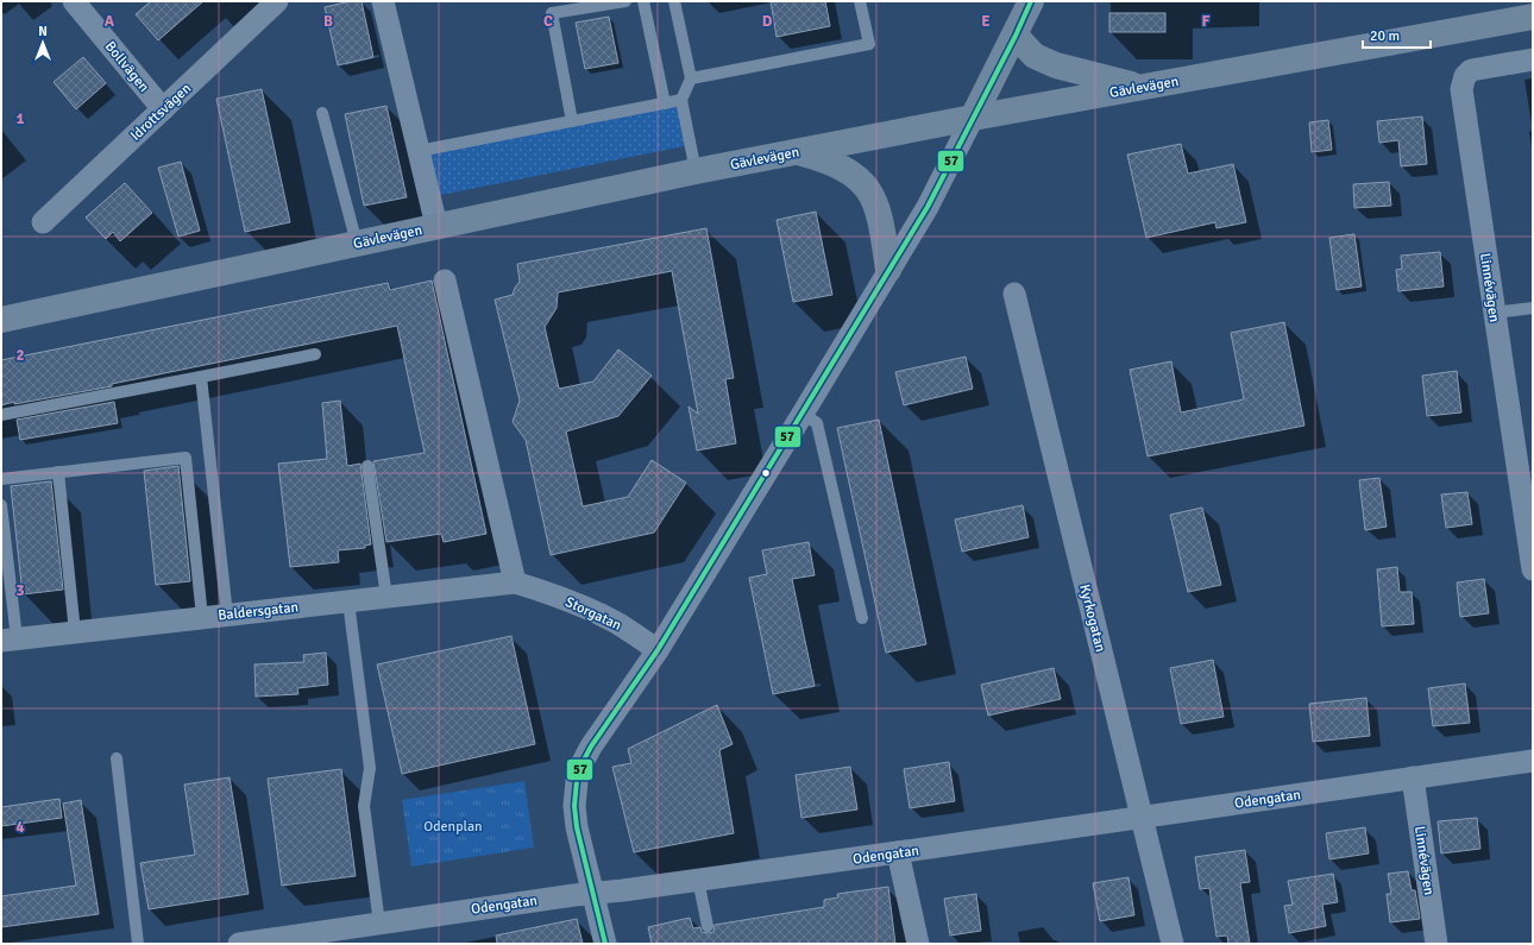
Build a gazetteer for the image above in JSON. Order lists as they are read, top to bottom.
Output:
{
  "streets": {
    "main road": ["Gävlevägen"],
    "street": [
      "Bollvägen",
      "Idrottsvägen",
      "Linnévägen",
      "Baldersgatan",
      "Storgatan",
      "Kyrkogatan",
      "Odengatan"
    ]
  },
  "crossings": [
    ["Bollvägen", "Idrottsvägen"],
    ["Linnévägen", "Odengatan"],
    ["Baldersgatan", "Storgatan"],
    ["Kyrkogatan", "Odengatan"]
  ],
  "parks": ["Odenplan"],
  "lines": ["transit line 57"],
  "scale_bar": "20 m",
  "north": "top",
  "grid": {
    "columns": [
      "A",
      "B",
      "C",
      "D",
      "E",
      "F"
    ],
    "rows": [
      "1",
      "2",
      "3",
      "4"
    ]
  }
}
